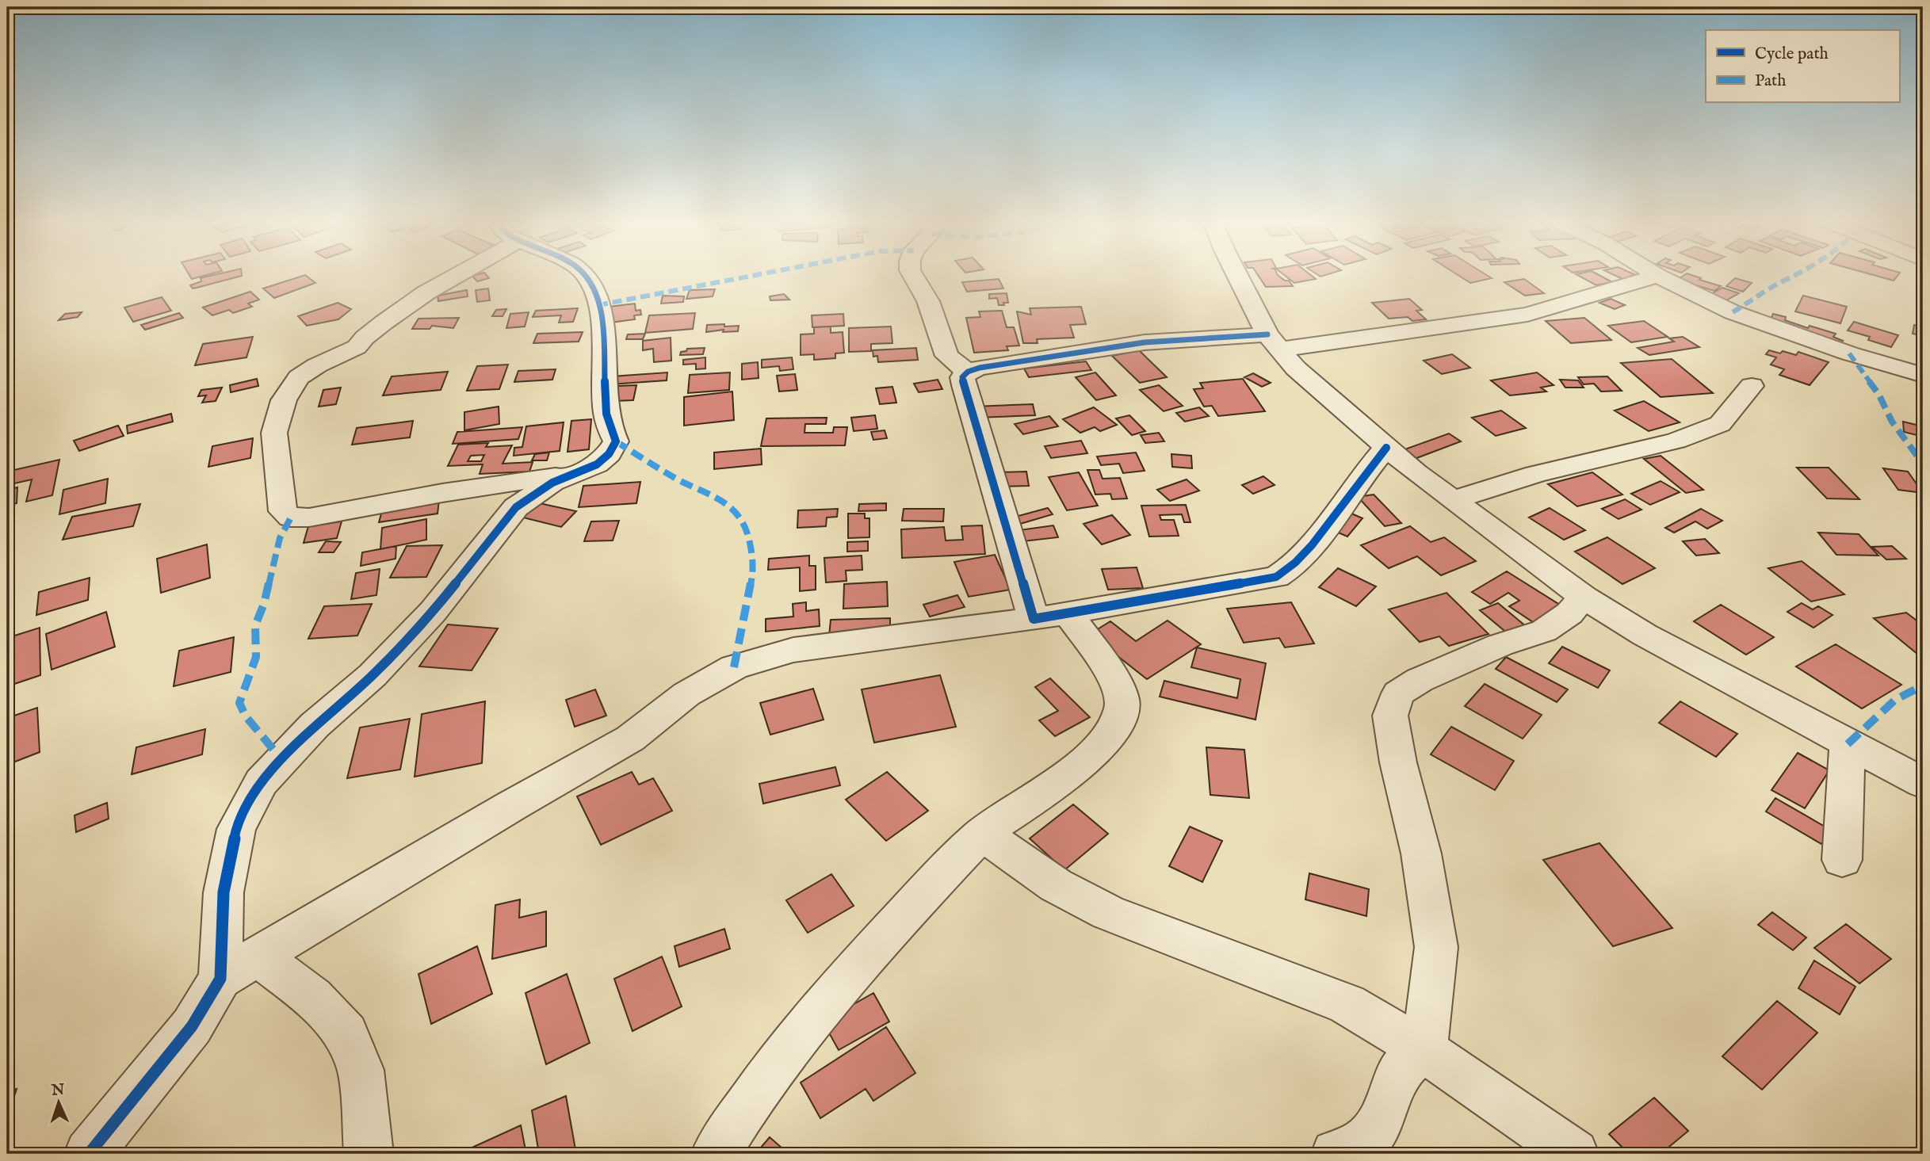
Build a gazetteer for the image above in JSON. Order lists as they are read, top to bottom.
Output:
{
  "legend": ["Cycle path", "Path"],
  "north": "top"
}
